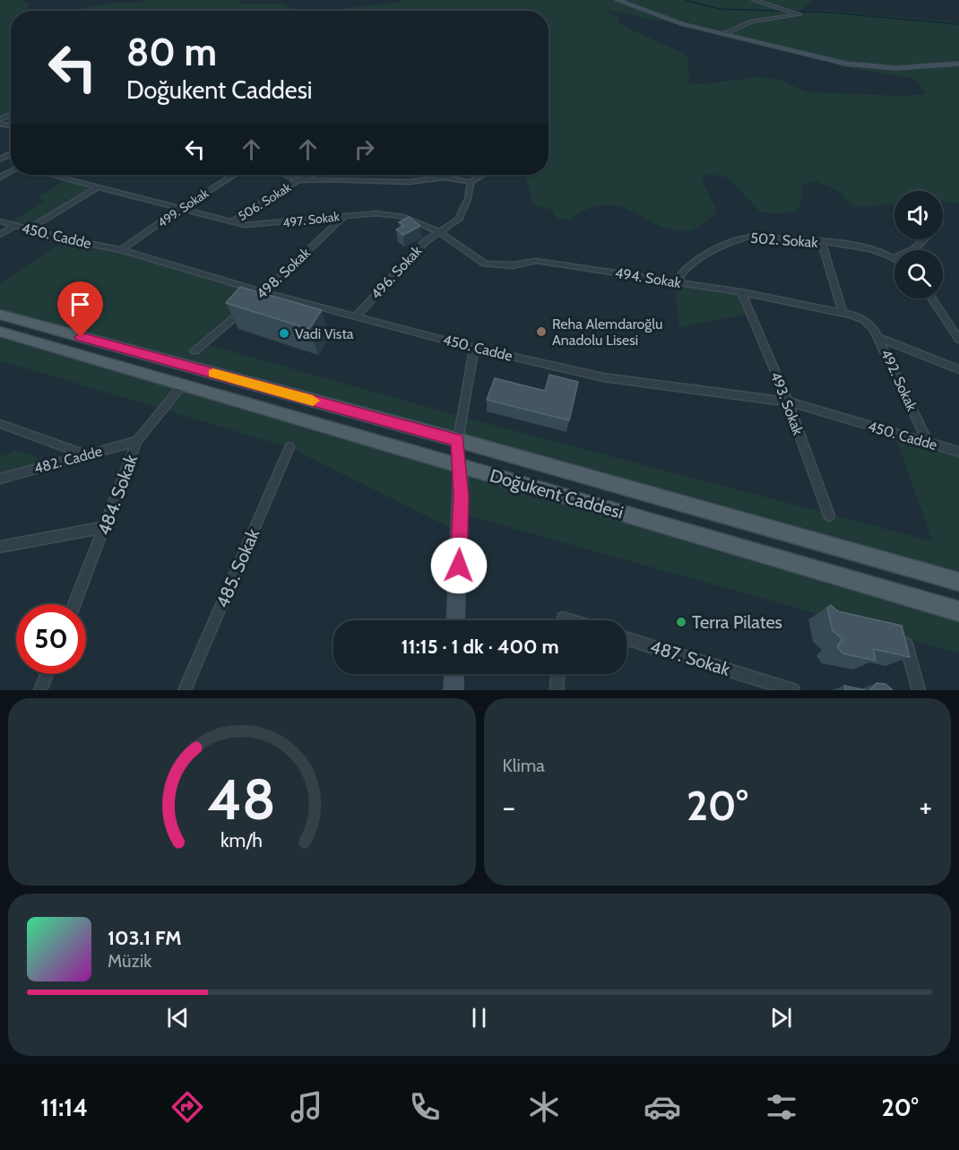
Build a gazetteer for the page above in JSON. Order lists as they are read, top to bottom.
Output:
{
  "streets": {
    "main road": ["Doğukent Caddesi"],
    "street": [
      "506. Sokak",
      "499. Sokak",
      "497. Sokak",
      "450. Cadde",
      "502. Sokak",
      "496. Sokak",
      "498. Sokak",
      "494. Sokak",
      "492. Sokak",
      "493. Sokak",
      "482. Cadde",
      "484. Sokak",
      "485. Sokak",
      "487. Sokak"
    ]
  },
  "crossings": [
    ["506. Sokak", "497. Sokak"],
    ["499. Sokak", "497. Sokak"],
    ["499. Sokak", "450. Cadde"],
    ["497. Sokak", "496. Sokak"],
    ["497. Sokak", "498. Sokak"],
    ["497. Sokak", "494. Sokak"],
    ["450. Cadde", "496. Sokak"],
    ["450. Cadde", "498. Sokak"],
    ["450. Cadde", "492. Sokak"],
    ["450. Cadde", "493. Sokak"],
    ["502. Sokak", "494. Sokak"],
    ["496. Sokak", "494. Sokak"],
    ["494. Sokak", "492. Sokak"],
    ["494. Sokak", "493. Sokak"],
    ["482. Cadde", "484. Sokak"],
    ["Doğukent Caddesi", "484. Sokak"]
  ],
  "places": ["Reha Alemdaroğlu Anadolu Lisesi", "Vadi Vista", "Terra Pilates"],
  "page": {
    "turn": ["80 m", "Doğukent Caddesi"],
    "limit": "50",
    "trip": "11:15 · 1 dk · 400 m",
    "tile": "Klima",
    "heat": ["−", "20°", "+"],
    "song": ["103.1 FM", "Müzik"],
    "tabs": ["11:14", "20°"],
    "gauge": ["48", "km/h"]
  }
}
